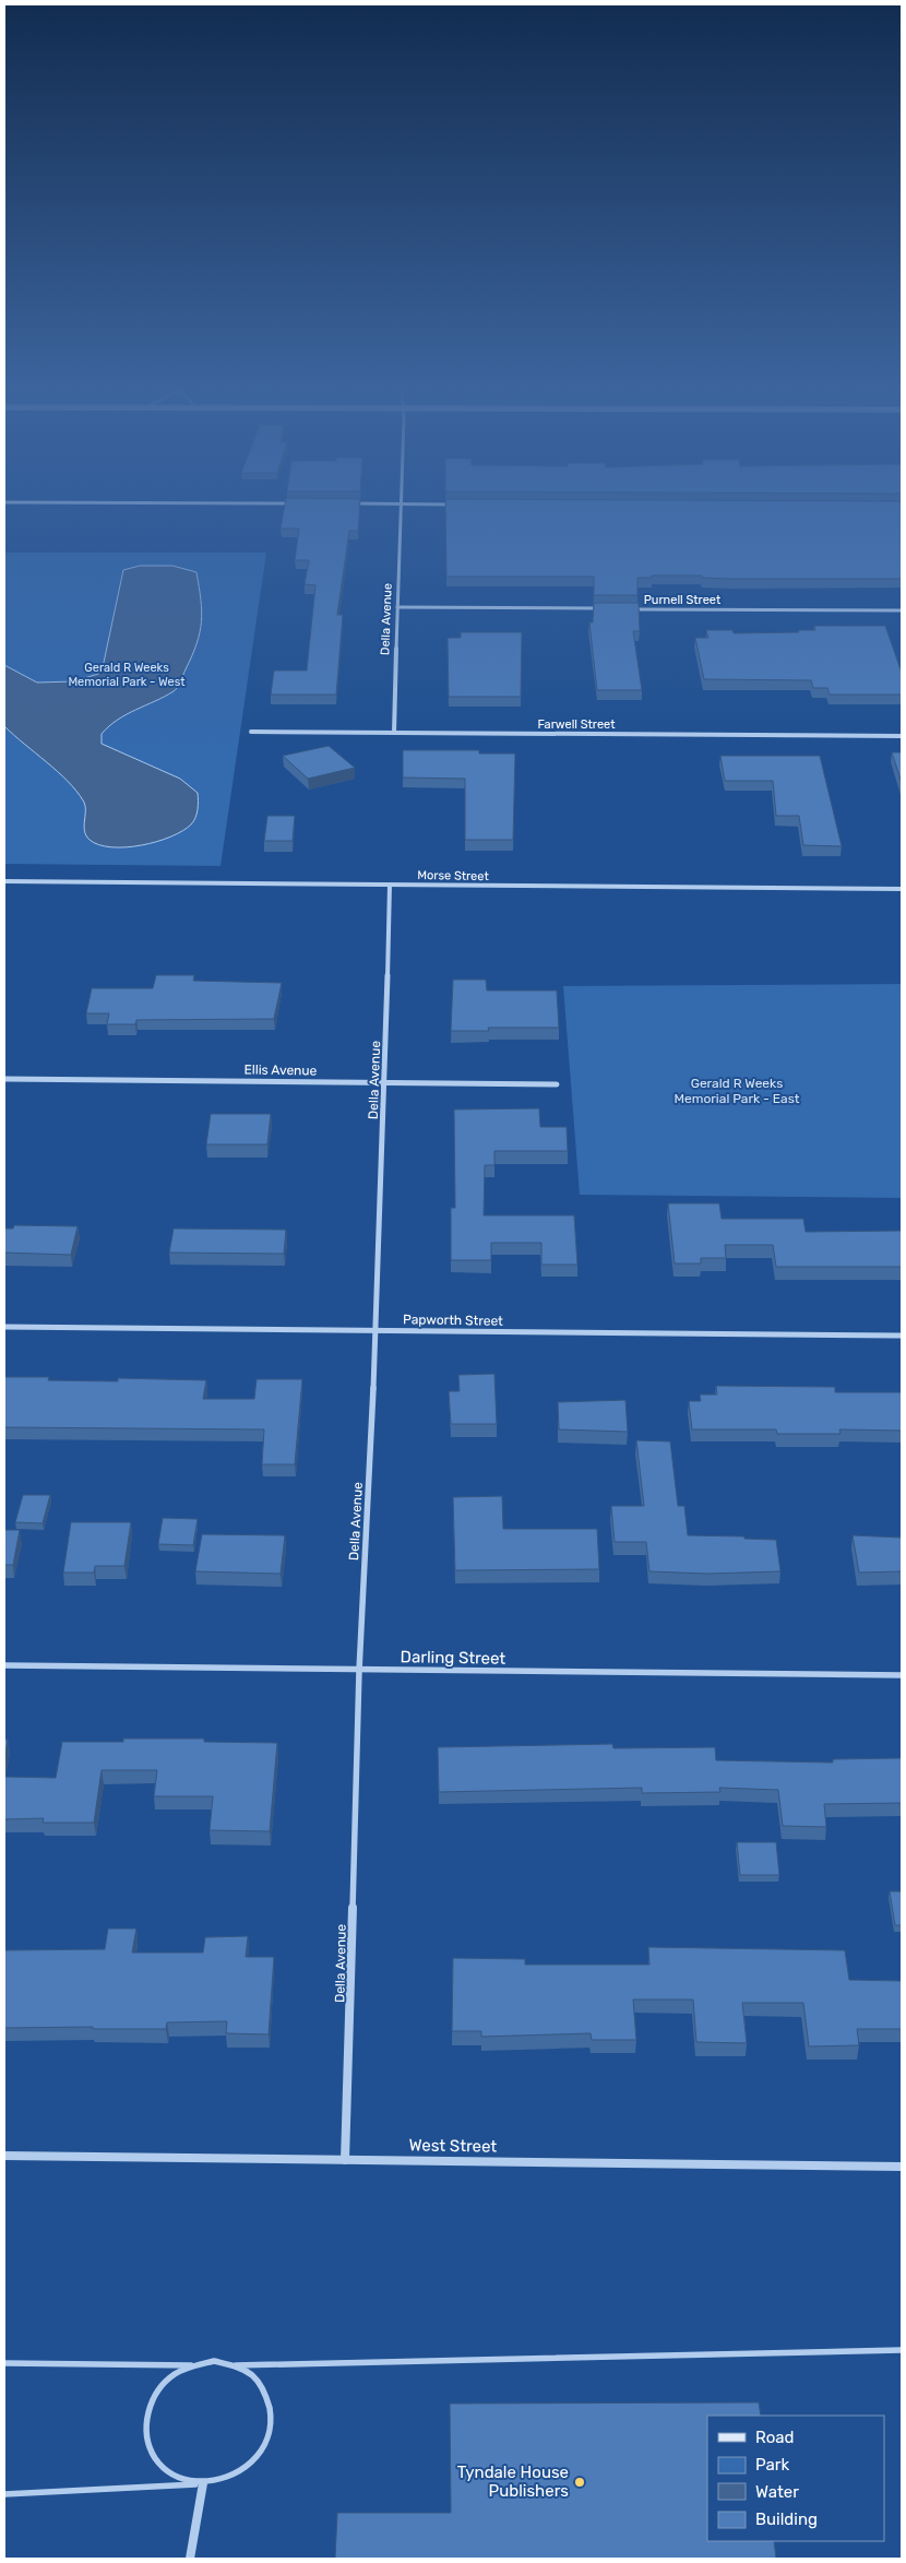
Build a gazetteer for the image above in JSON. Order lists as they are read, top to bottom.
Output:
{
  "streets": {
    "street": [
      "Purnell Street",
      "Della Avenue",
      "Farwell Street",
      "Morse Street",
      "Ellis Avenue",
      "Papworth Street",
      "Darling Street",
      "West Street"
    ]
  },
  "crossings": [
    ["Della Avenue", "Farwell Street"],
    ["Della Avenue", "Morse Street"],
    ["Della Avenue", "Ellis Avenue"],
    ["Della Avenue", "Papworth Street"],
    ["Della Avenue", "Darling Street"],
    ["Della Avenue", "West Street"]
  ],
  "parks": ["Gerald R Weeks Memorial Park - West", "Gerald R Weeks Memorial Park - East"],
  "places": ["Tyndale House Publishers"],
  "legend": [
    "Road",
    "Park",
    "Water",
    "Building"
  ]
}
